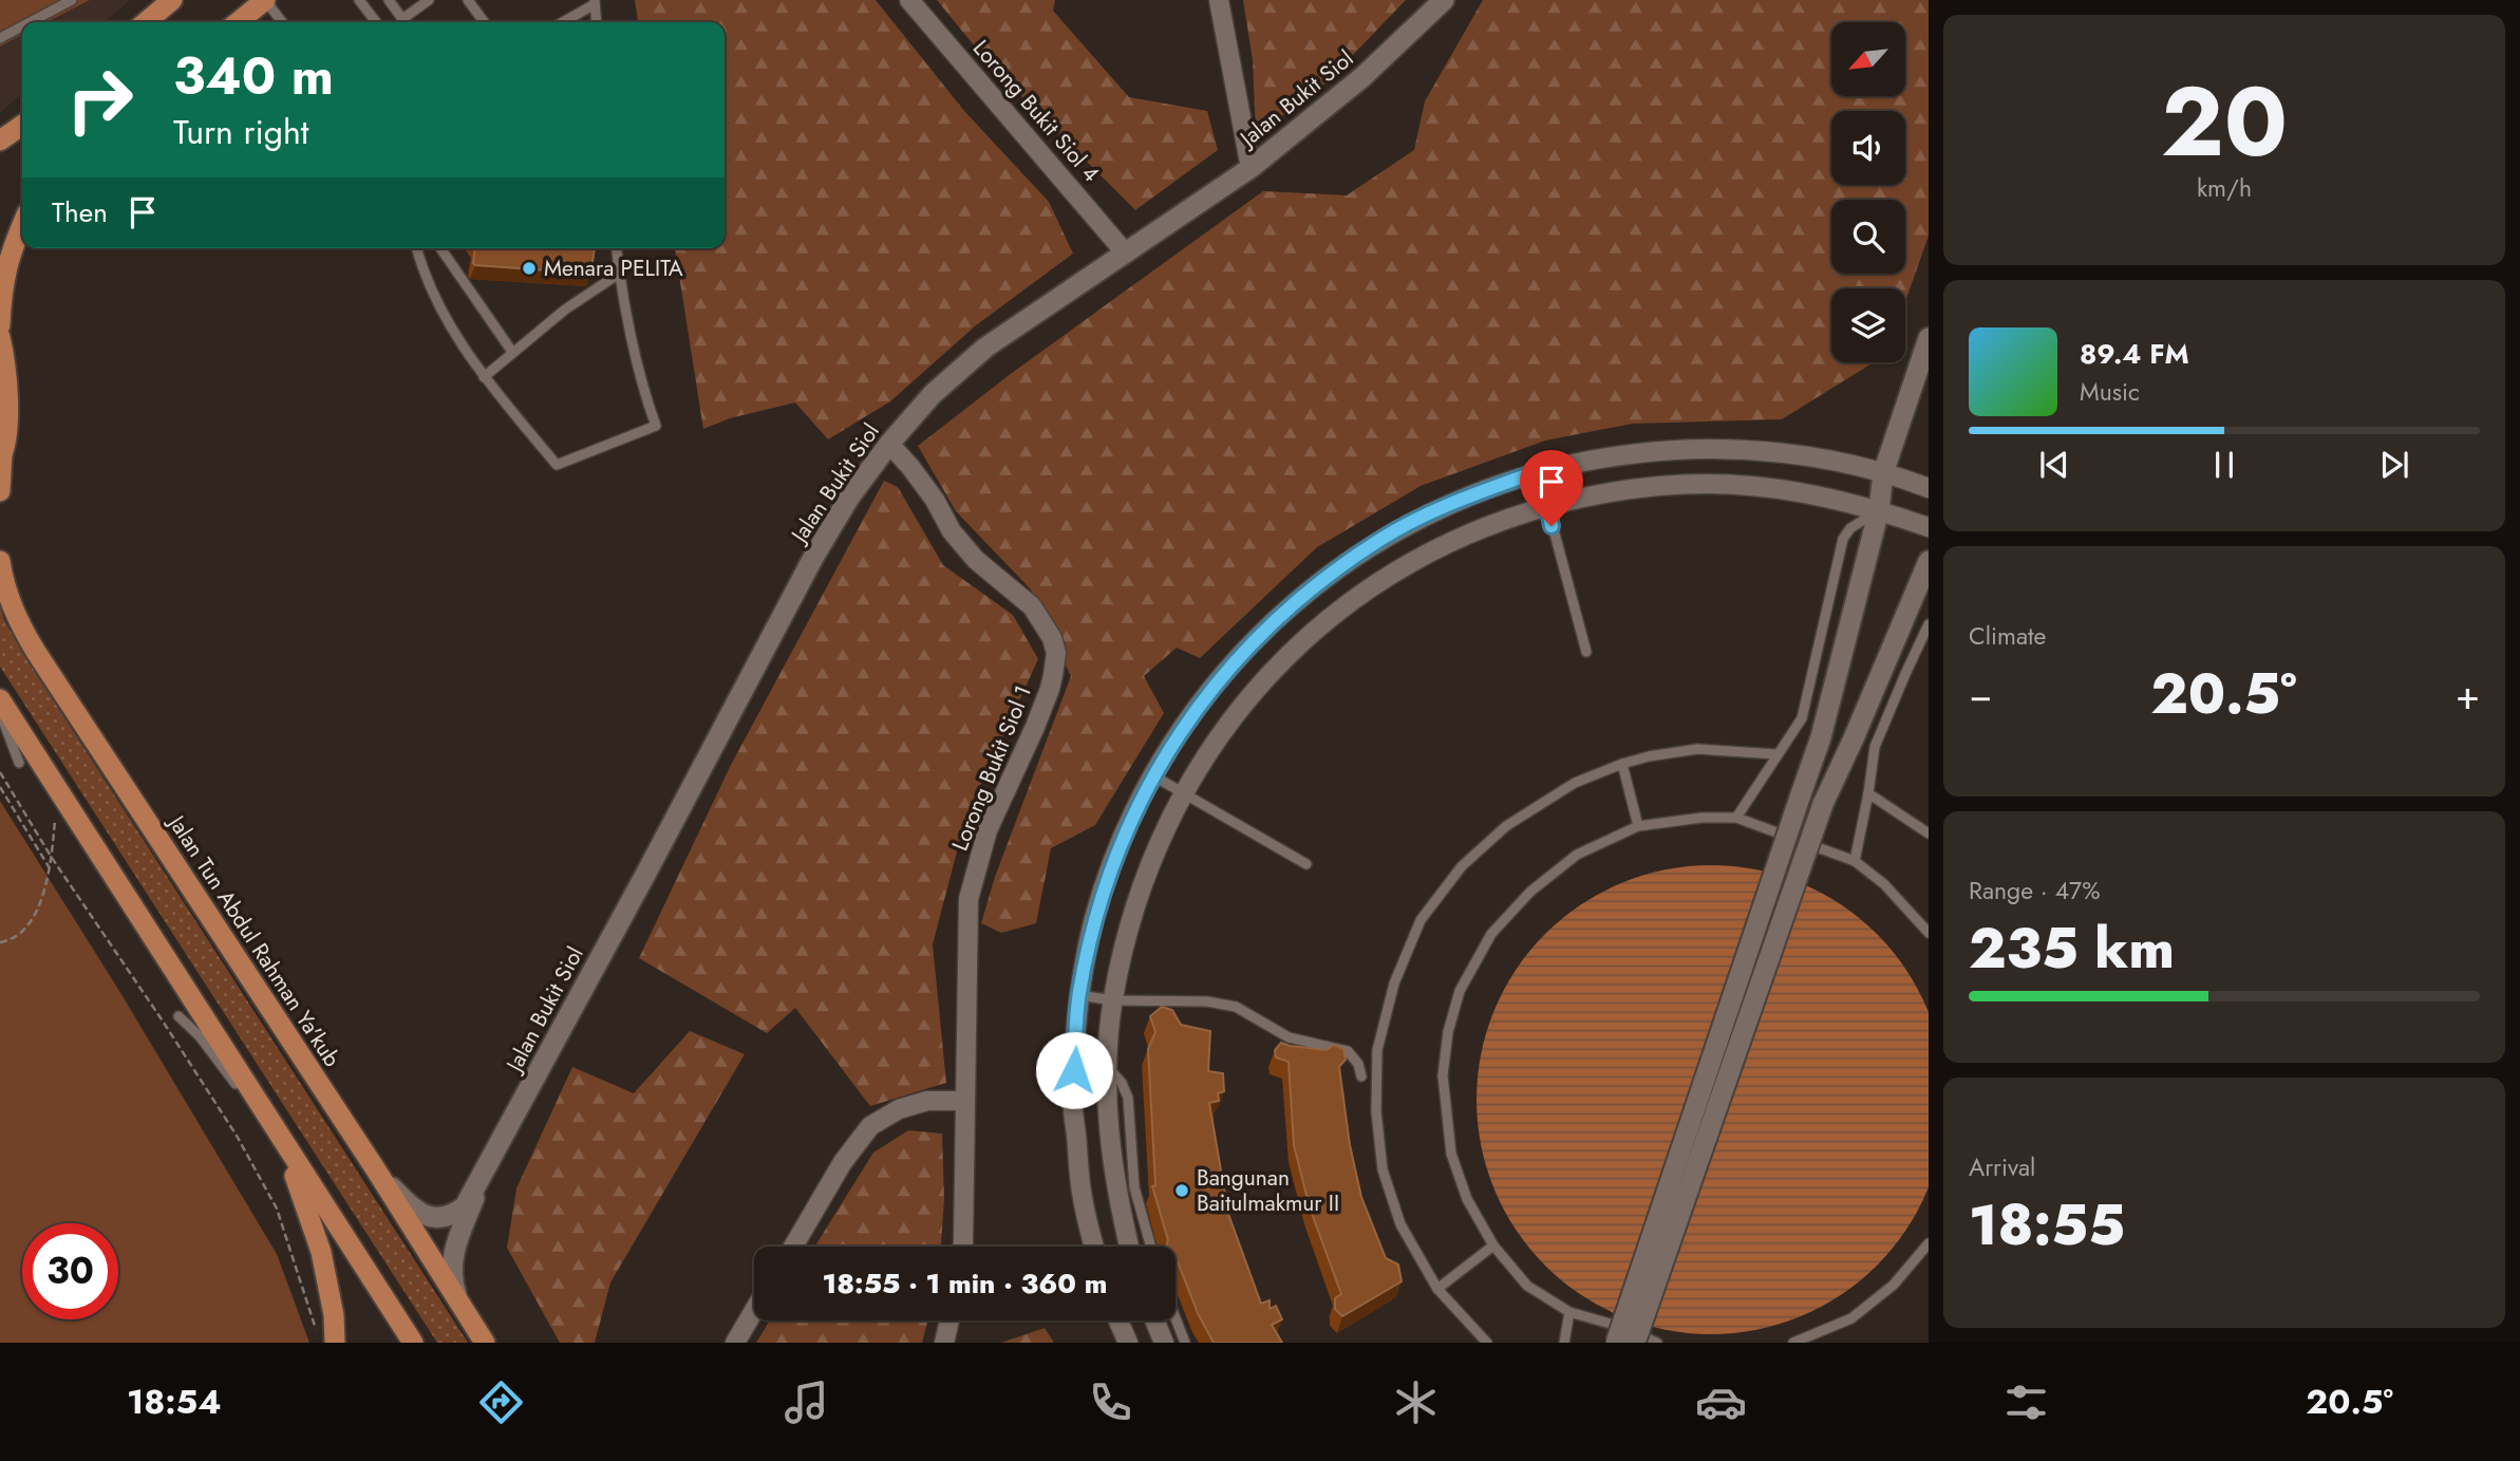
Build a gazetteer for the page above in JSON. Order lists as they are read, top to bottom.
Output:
{
  "streets": {
    "main road": ["Jalan Tun Abdul Rahman Ya'kub"],
    "street": ["Jalan Bukit Siol", "Lorong Bukit Siol 4", "Lorong Bukit Siol 1"]
  },
  "crossings": [
    ["Jalan Bukit Siol", "Lorong Bukit Siol 4"],
    ["Jalan Bukit Siol", "Lorong Bukit Siol 1"]
  ],
  "places": ["Menara PELITA", "Bangunan Baitulmakmur II"],
  "north": "bottom left",
  "page": {
    "tile": [
      ["20", "km/h"],
      "Climate",
      ["Range · 47%", "235 km"],
      ["Arrival", "18:55"]
    ],
    "turn": ["340 m", "Turn right"],
    "then": "Then",
    "song": ["89.4 FM", "Music"],
    "heat": ["−", "20.5°", "+"],
    "limit": "30",
    "trip": "18:55 · 1 min · 360 m",
    "tabs": ["18:54", "20.5°"]
  }
}
